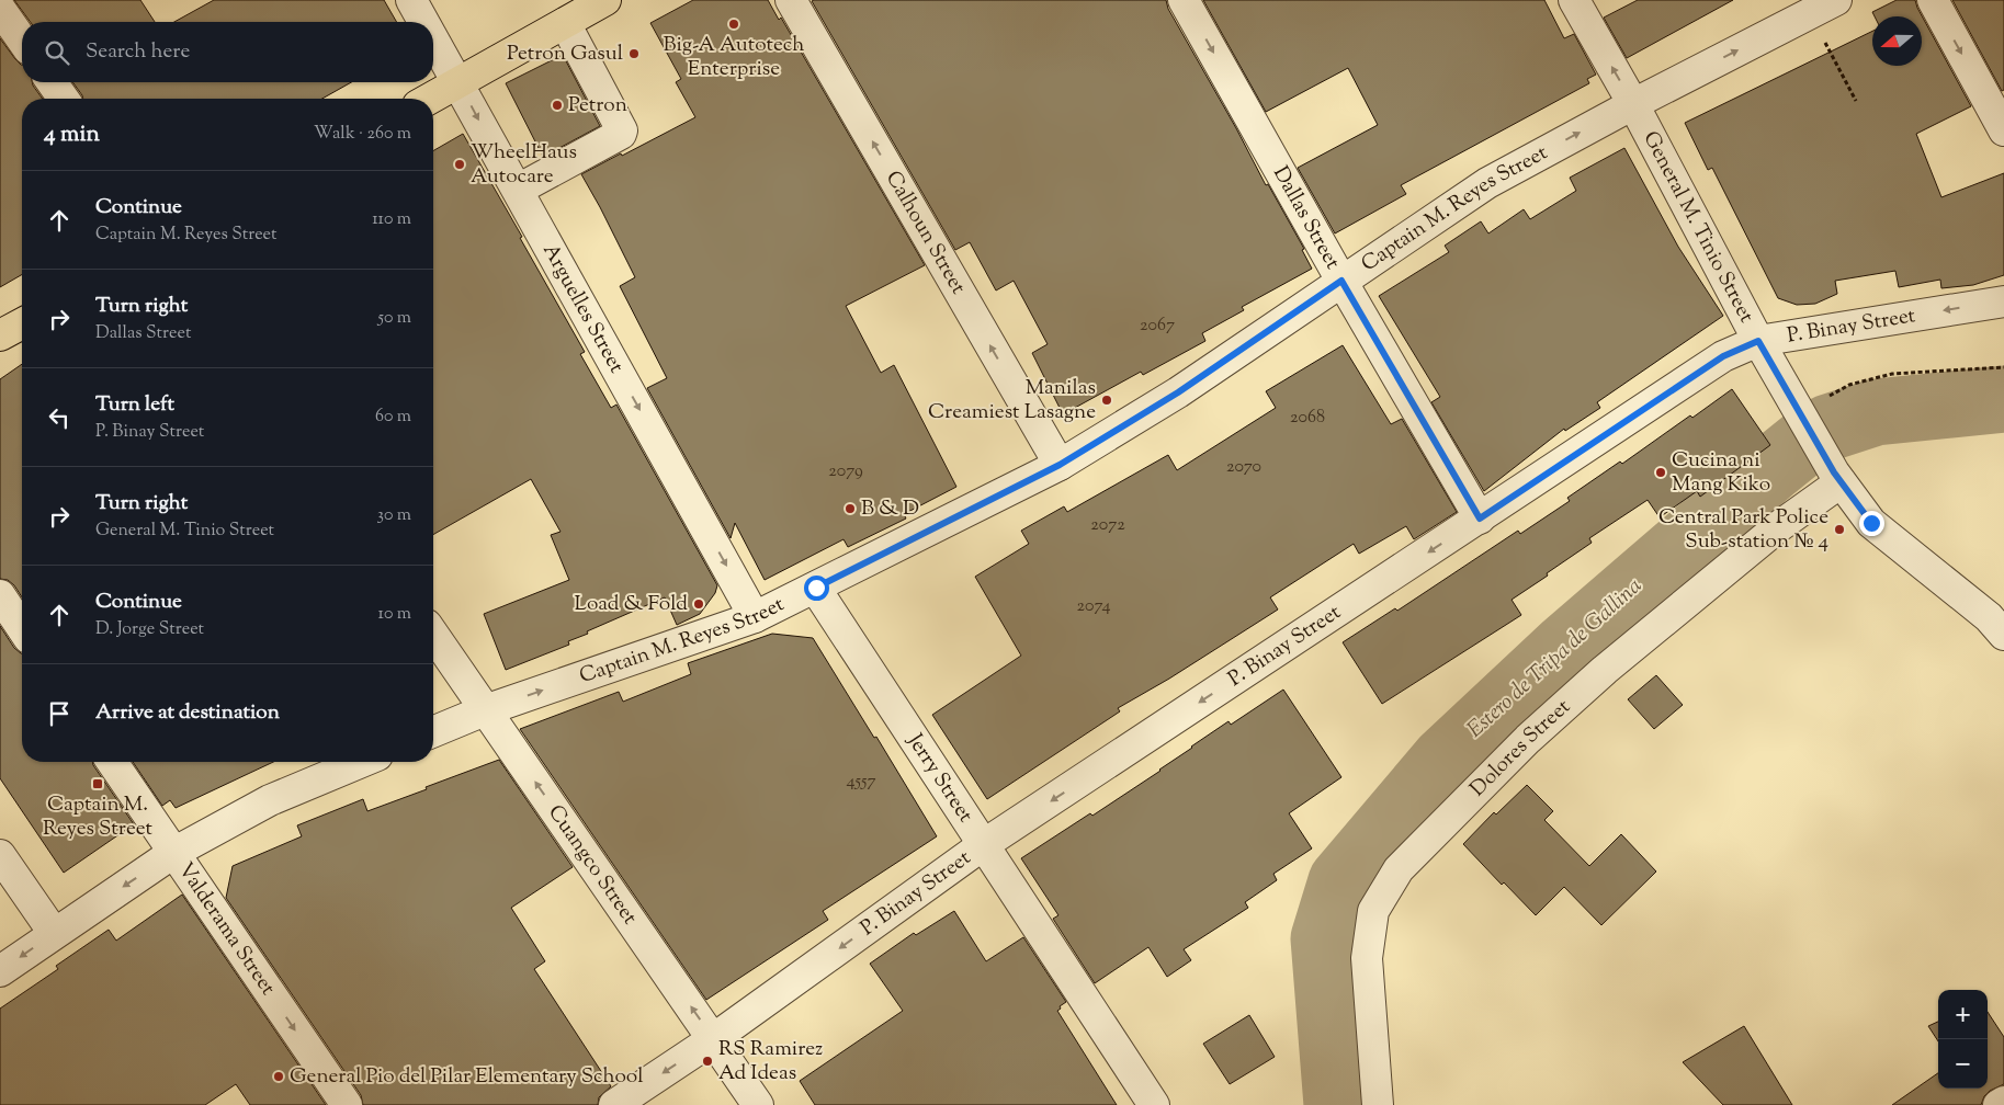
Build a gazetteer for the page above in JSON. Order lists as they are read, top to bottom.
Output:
{
  "streets": {
    "street": [
      "Captain M. Reyes Street",
      "Dallas Street",
      "General M. Tinio Street",
      "Calhoun Street",
      "Arguelles Street",
      "P. Binay Street",
      "Dolores Street",
      "Jerry Street",
      "Cuangco Street",
      "Valderama Street"
    ]
  },
  "crossings": [
    ["Captain M. Reyes Street", "Dallas Street"],
    ["Captain M. Reyes Street", "General M. Tinio Street"],
    ["Captain M. Reyes Street", "Calhoun Street"],
    ["Captain M. Reyes Street", "Arguelles Street"],
    ["Captain M. Reyes Street", "Jerry Street"],
    ["Captain M. Reyes Street", "Cuangco Street"],
    ["Dallas Street", "P. Binay Street"],
    ["General M. Tinio Street", "P. Binay Street"],
    ["General M. Tinio Street", "Dolores Street"],
    ["P. Binay Street", "Jerry Street"],
    ["P. Binay Street", "Cuangco Street"]
  ],
  "one_way": [
    "Captain M. Reyes Street",
    "Dallas Street",
    "Calhoun Street",
    "Arguelles Street",
    "P. Binay Street",
    "Cuangco Street",
    "Valderama Street"
  ],
  "water": ["Estero de Tripa de Gallina"],
  "places": {
    "other": [
      "Big-A Autotech Enterprise",
      "Petron Gasul",
      "Petron",
      "WheelHaus Autocare",
      "Manilas Creamiest Lasagne",
      "Cucina ni Mang Kiko",
      "B & D",
      "Central Park Police Sub-station № 4",
      "Load & Fold",
      "RS Ramirez Ad Ideas",
      "General Pio del Pilar Elementary School"
    ],
    "transit": ["Captain M. Reyes Street"]
  },
  "house_numbers": [
    "2067",
    "2068",
    "2070",
    "2079",
    "2072",
    "2074",
    "4557"
  ],
  "north": "left",
  "page": {
    "search": "Search here",
    "heading": ["4 min", "Walk · 260 m"],
    "list": [
      ["Continue", "Captain M. Reyes Street", "110 m"],
      ["Turn right", "Dallas Street", "50 m"],
      ["Turn left", "P. Binay Street", "60 m"],
      ["Turn right", "General M. Tinio Street", "30 m"],
      ["Continue", "D. Jorge Street", "10 m"],
      "Arrive at destination"
    ],
    "map_buttons": ["+", "−"]
  }
}
